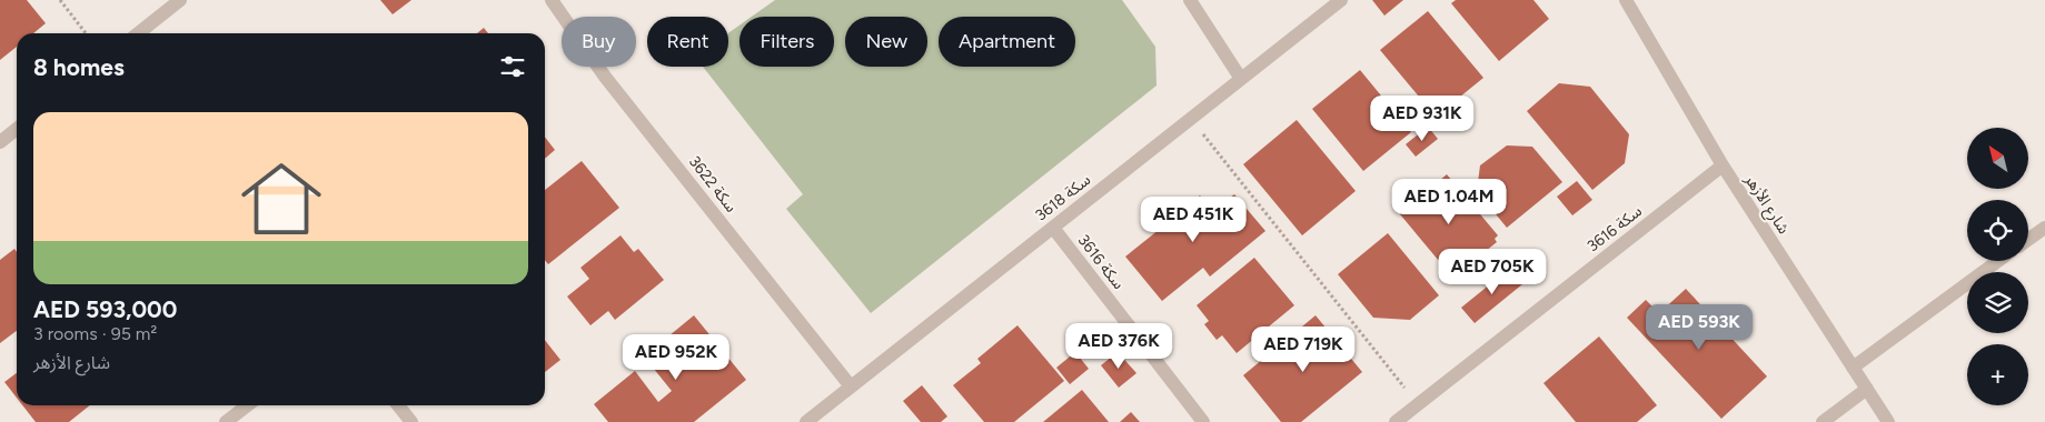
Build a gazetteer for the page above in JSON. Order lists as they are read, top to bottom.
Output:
{
  "streets": {
    "street": [
      "سكة 3622",
      "سكة 3618",
      "شارع الأزهر",
      "سكة 3616"
    ]
  },
  "crossings": [
    ["سكة 3622", "سكة 3618"],
    ["سكة 3618", "سكة 3616"],
    ["شارع الأزهر", "سكة 3616"]
  ],
  "north": "top left",
  "page": {
    "chip": [
      "Buy",
      "Rent",
      "Filters",
      "New",
      "Apartment"
    ],
    "heading": "8 homes",
    "price": [
      "AED 931K",
      "AED 1.04M",
      "AED 451K",
      "AED 705K",
      "AED 593K",
      "AED 376K",
      "AED 719K",
      "AED 952K"
    ],
    "list": [
      {
        "name": "AED 593,000",
        "note": "3 rooms · 95 m² · شارع الأزهر"
      }
    ],
    "map_buttons": "+"
  }
}
